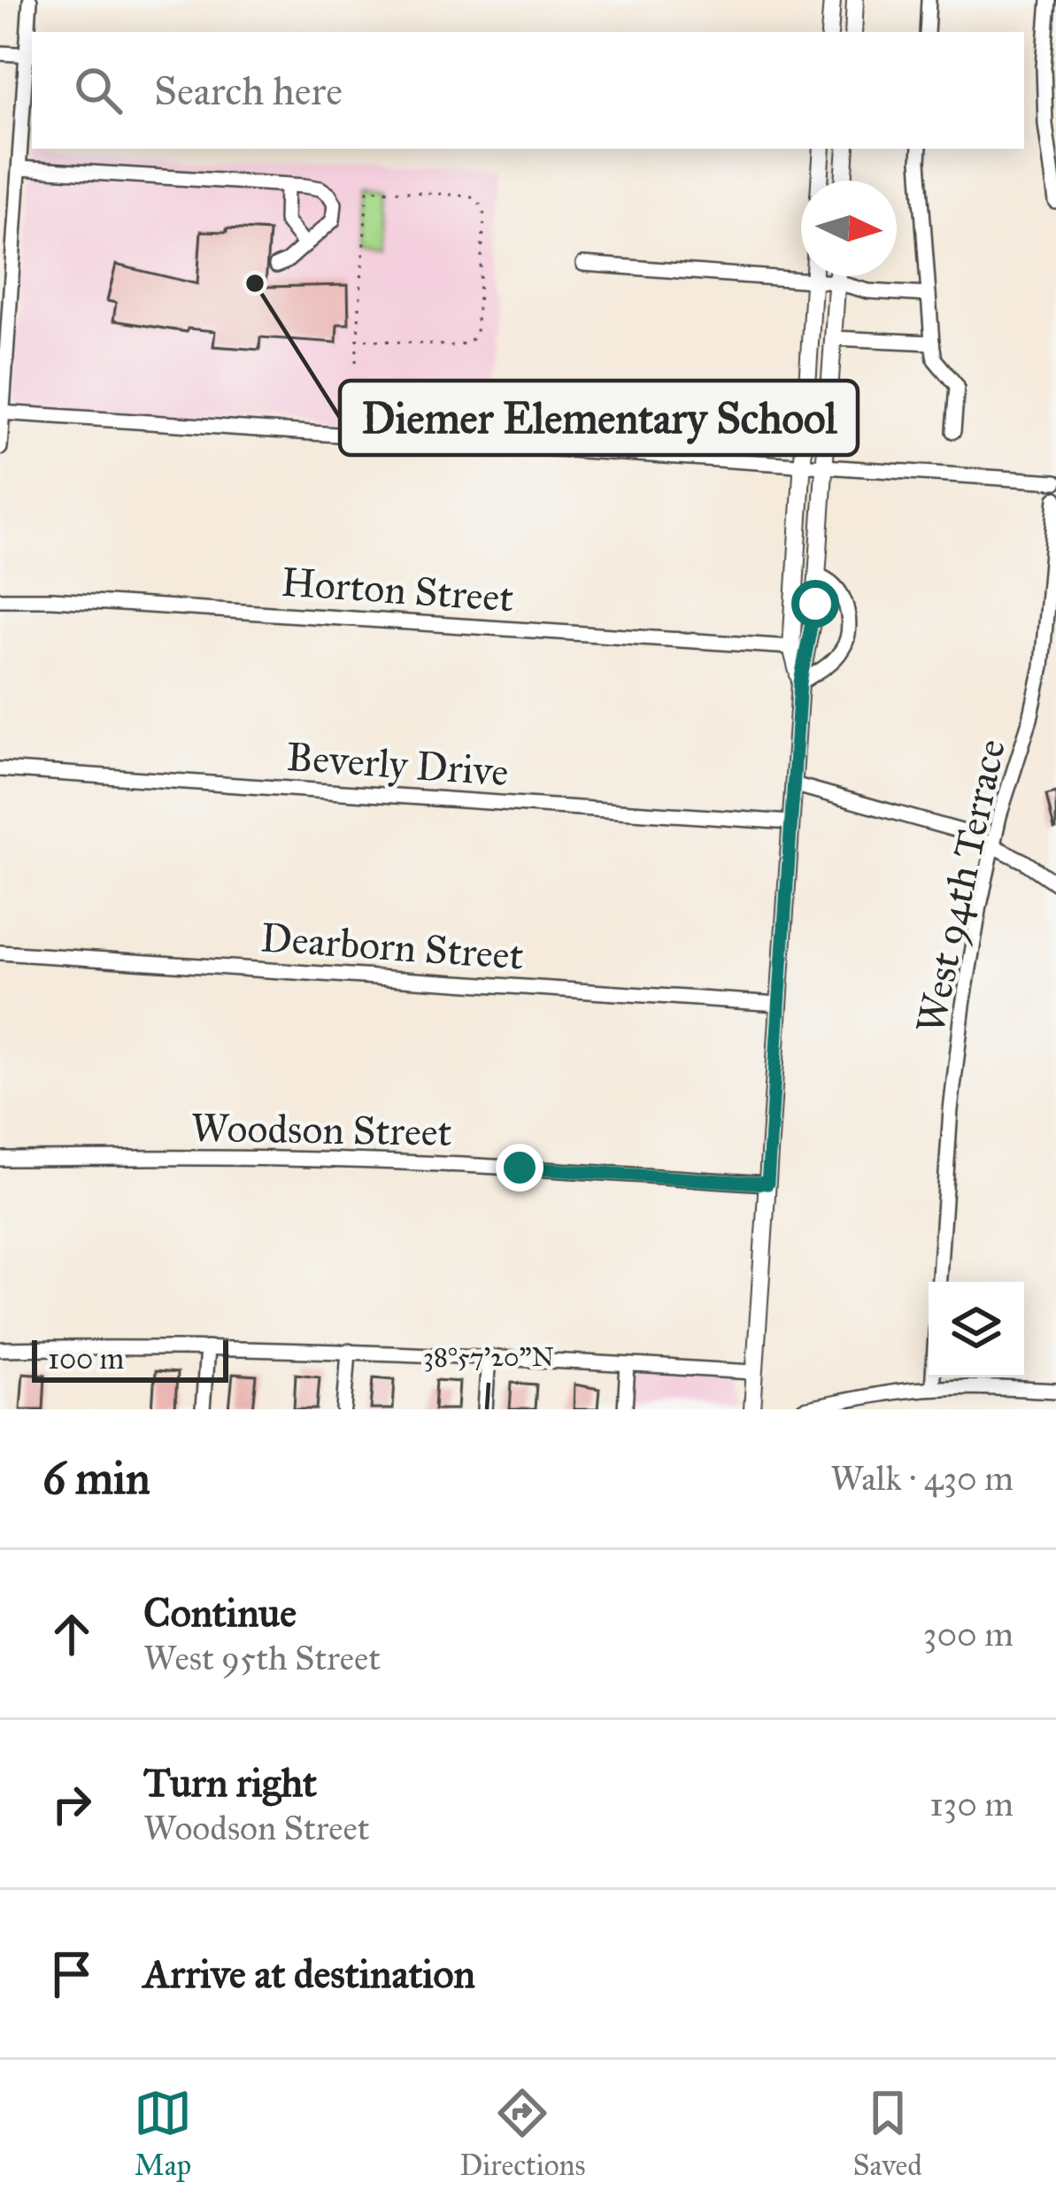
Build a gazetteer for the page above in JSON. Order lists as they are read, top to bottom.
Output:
{
  "streets": {
    "street": [
      "Horton Street",
      "Beverly Drive",
      "West 94th Terrace",
      "Dearborn Street",
      "Woodson Street"
    ]
  },
  "places": ["Diemer Elementary School"],
  "scale_bar": "100 m",
  "north": "right",
  "page": {
    "search": "Search here",
    "scale": "100 m",
    "heading": ["6 min", "Walk · 430 m"],
    "list": [
      ["Continue", "West 95th Street", "300 m"],
      ["Turn right", "Woodson Street", "130 m"],
      "Arrive at destination"
    ],
    "nav": ["Map", "Directions", "Saved"]
  },
  "coordinates": ["38°57'20\"N"]
}
